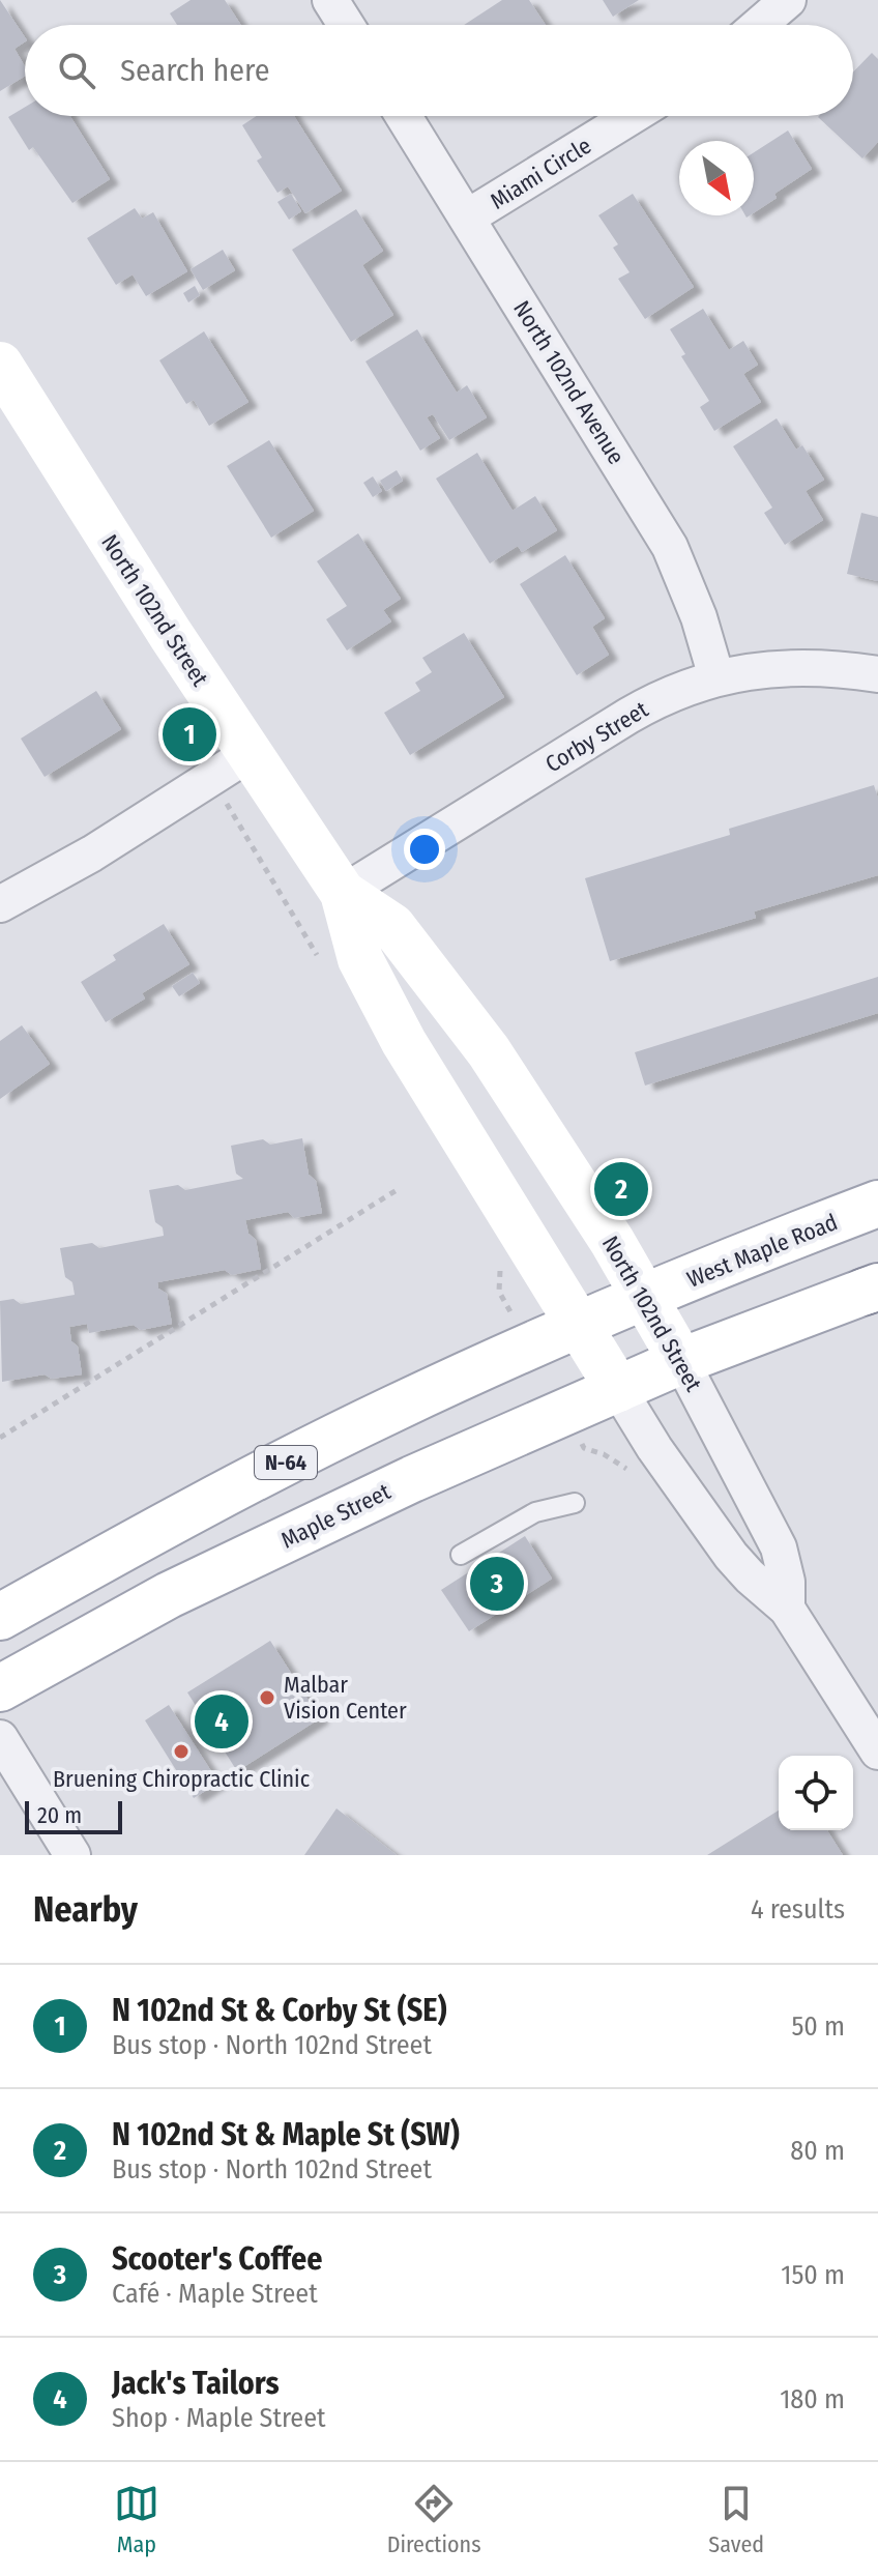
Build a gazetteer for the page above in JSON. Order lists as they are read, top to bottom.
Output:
{
  "streets": {
    "main road": [
      "North 102nd Street",
      "West Maple Road",
      "N-64",
      "Maple Street"
    ],
    "street": ["Miami Circle", "North 102nd Avenue", "Corby Street"]
  },
  "crossings": [
    ["Miami Circle", "North 102nd Avenue"],
    ["North 102nd Avenue", "Corby Street"],
    ["North 102nd Street", "Corby Street"],
    ["North 102nd Street", "West Maple Road"],
    ["North 102nd Street", "N-64"],
    ["North 102nd Street", "Maple Street"],
    ["West Maple Road", "N-64"]
  ],
  "places": ["Malbar Vision Center", "Bruening Chiropractic Clinic"],
  "scale_bar": "20 m",
  "north": "bottom right",
  "page": {
    "search": "Search here",
    "pins": [
      "1",
      "2",
      "3",
      "4"
    ],
    "scale": "20 m",
    "heading": ["Nearby", "4 results"],
    "list": [
      {
        "mark": "1",
        "name": "N 102nd St & Corby St (SE)",
        "note": "Bus stop · North 102nd Street",
        "value": "50 m"
      },
      {
        "mark": "2",
        "name": "N 102nd St & Maple St (SW)",
        "note": "Bus stop · North 102nd Street",
        "value": "80 m"
      },
      {
        "mark": "3",
        "name": "Scooter's Coffee",
        "note": "Café · Maple Street",
        "value": "150 m"
      },
      {
        "mark": "4",
        "name": "Jack's Tailors",
        "note": "Shop · Maple Street",
        "value": "180 m"
      }
    ],
    "nav": ["Map", "Directions", "Saved"]
  }
}
